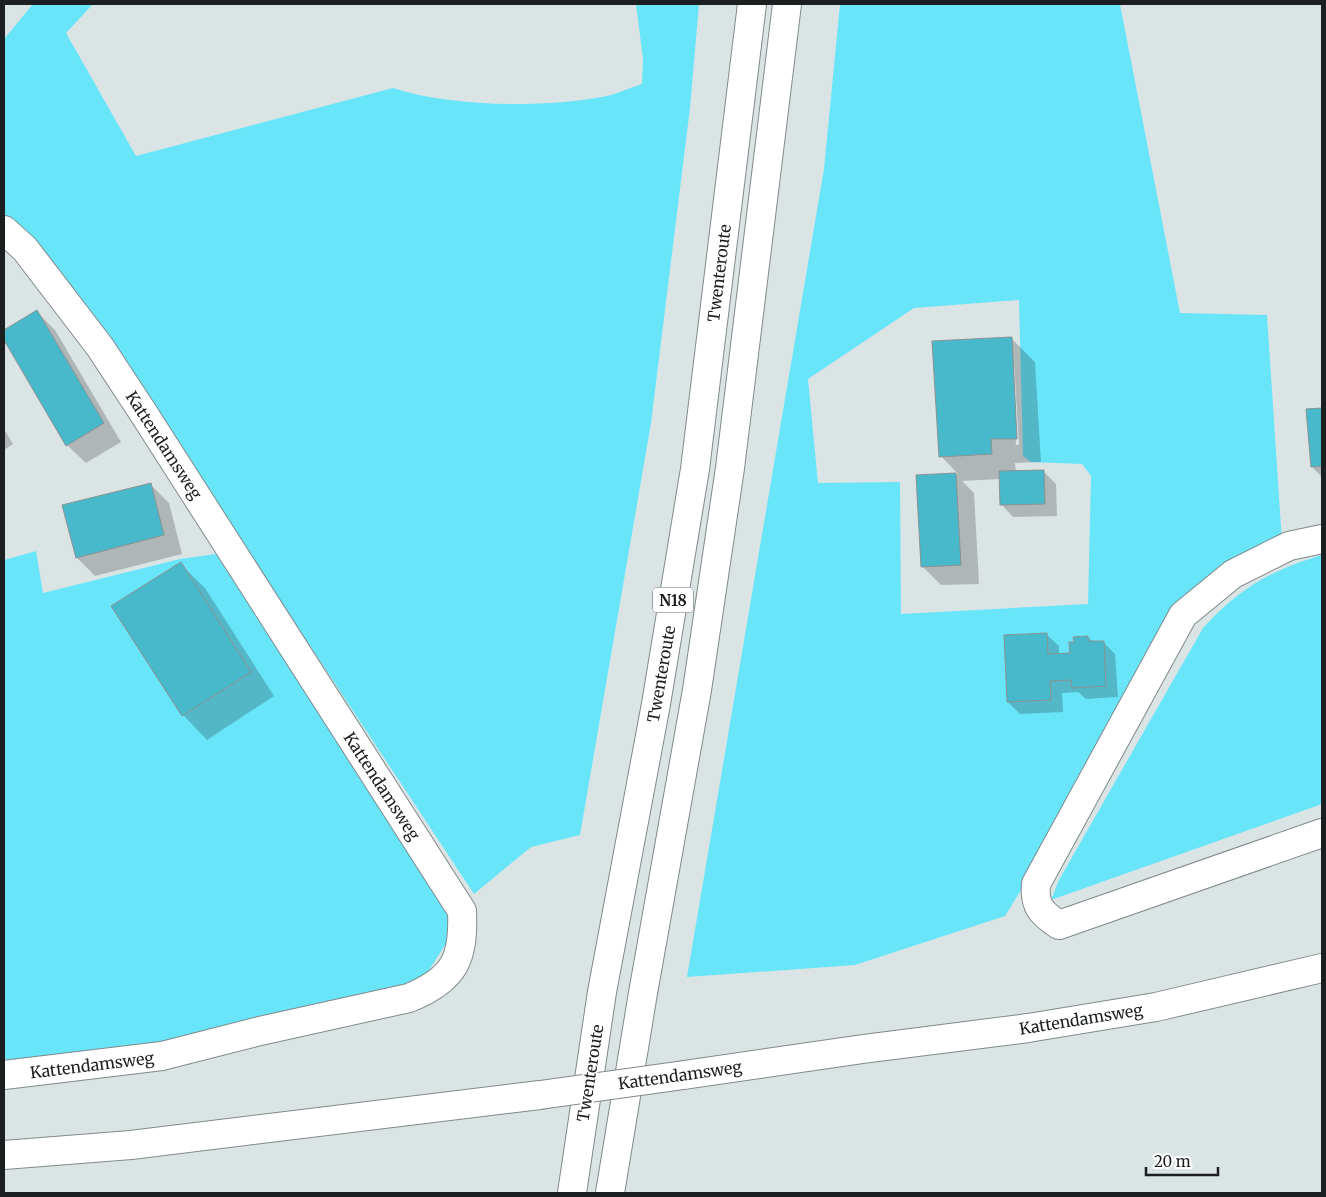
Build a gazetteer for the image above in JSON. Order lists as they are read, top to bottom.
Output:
{
  "streets": {
    "main road": ["Twenteroute", "Kattendamsweg", "N18"]
  },
  "scale_bar": "20 m"
}
